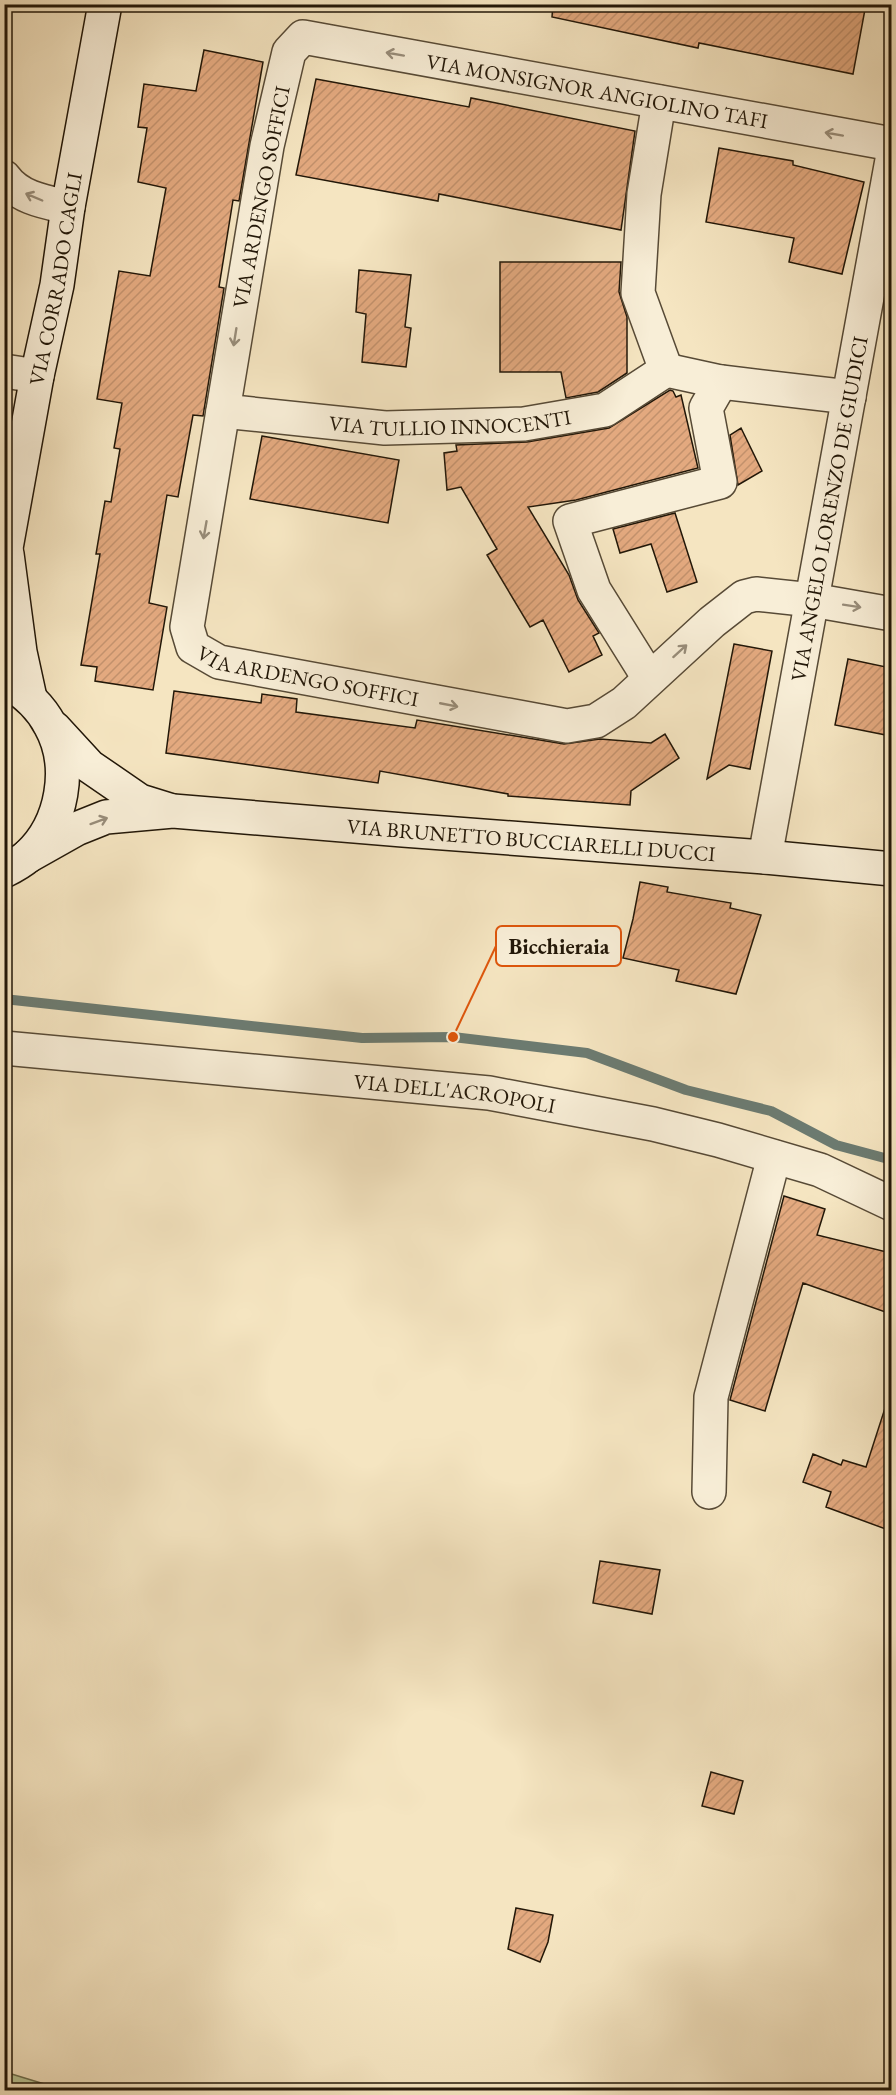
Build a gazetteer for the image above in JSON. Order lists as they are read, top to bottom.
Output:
{
  "streets": {
    "street": [
      "VIA MONSIGNOR ANGIOLINO TAFI",
      "VIA ARDENGO SOFFICI",
      "VIA CORRADO CAGLI",
      "VIA TULLIO INNOCENTI",
      "VIA ANGELO LORENZO DE GIUDICI",
      "VIA BRUNETTO BUCCIARELLI DUCCI",
      "VIA DELL'ACROPOLI"
    ]
  },
  "crossings": [
    ["VIA MONSIGNOR ANGIOLINO TAFI", "VIA ARDENGO SOFFICI"],
    ["VIA ARDENGO SOFFICI", "VIA TULLIO INNOCENTI"],
    ["VIA ARDENGO SOFFICI", "VIA ANGELO LORENZO DE GIUDICI"],
    ["VIA ANGELO LORENZO DE GIUDICI", "VIA BRUNETTO BUCCIARELLI DUCCI"]
  ],
  "places": ["Bicchieraia"]
}
